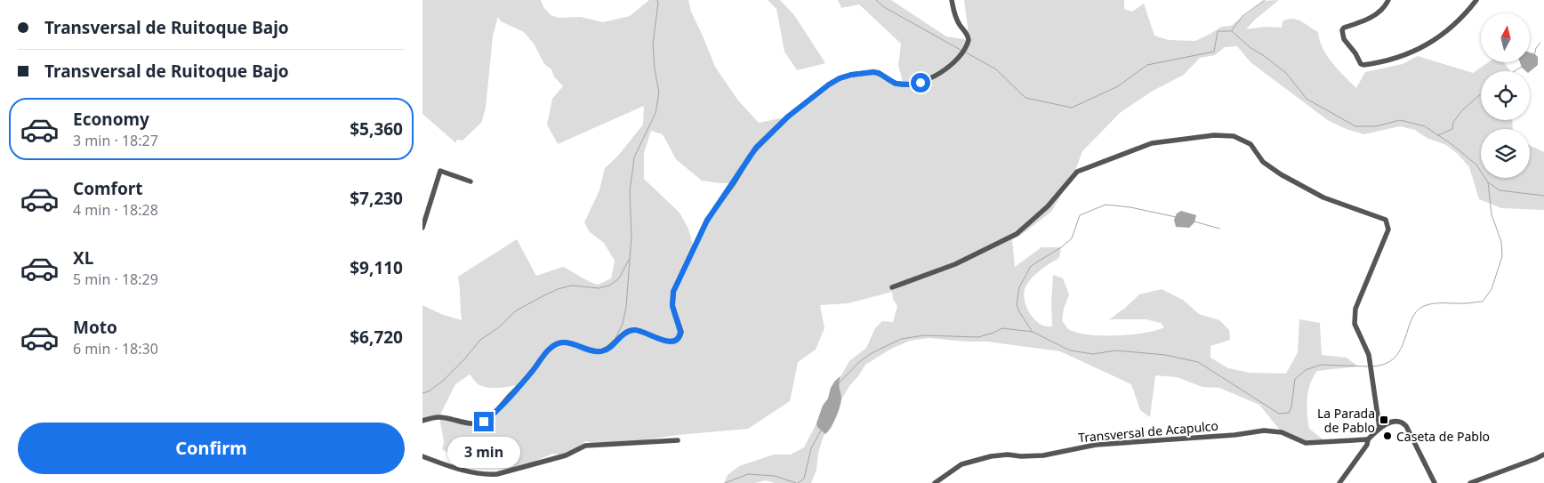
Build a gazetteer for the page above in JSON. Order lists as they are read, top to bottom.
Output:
{
  "streets": {
    "street": ["Transversal de Acapulco"]
  },
  "places": {
    "transit": ["La Parada de Pablo"],
    "other": ["Caseta de Pablo"]
  },
  "north": "top",
  "page": {
    "banner": ["Transversal de Ruitoque Bajo", "Transversal de Ruitoque Bajo"],
    "list": [
      {
        "name": "Economy",
        "note": "3 min · 18:27",
        "value": "$5,360"
      },
      {
        "name": "Comfort",
        "note": "4 min · 18:28",
        "value": "$7,230"
      },
      {
        "name": "XL",
        "note": "5 min · 18:29",
        "value": "$9,110"
      },
      {
        "name": "Moto",
        "note": "6 min · 18:30",
        "value": "$6,720"
      }
    ],
    "buttons": "Confirm",
    "bubble": "3 min"
  }
}
